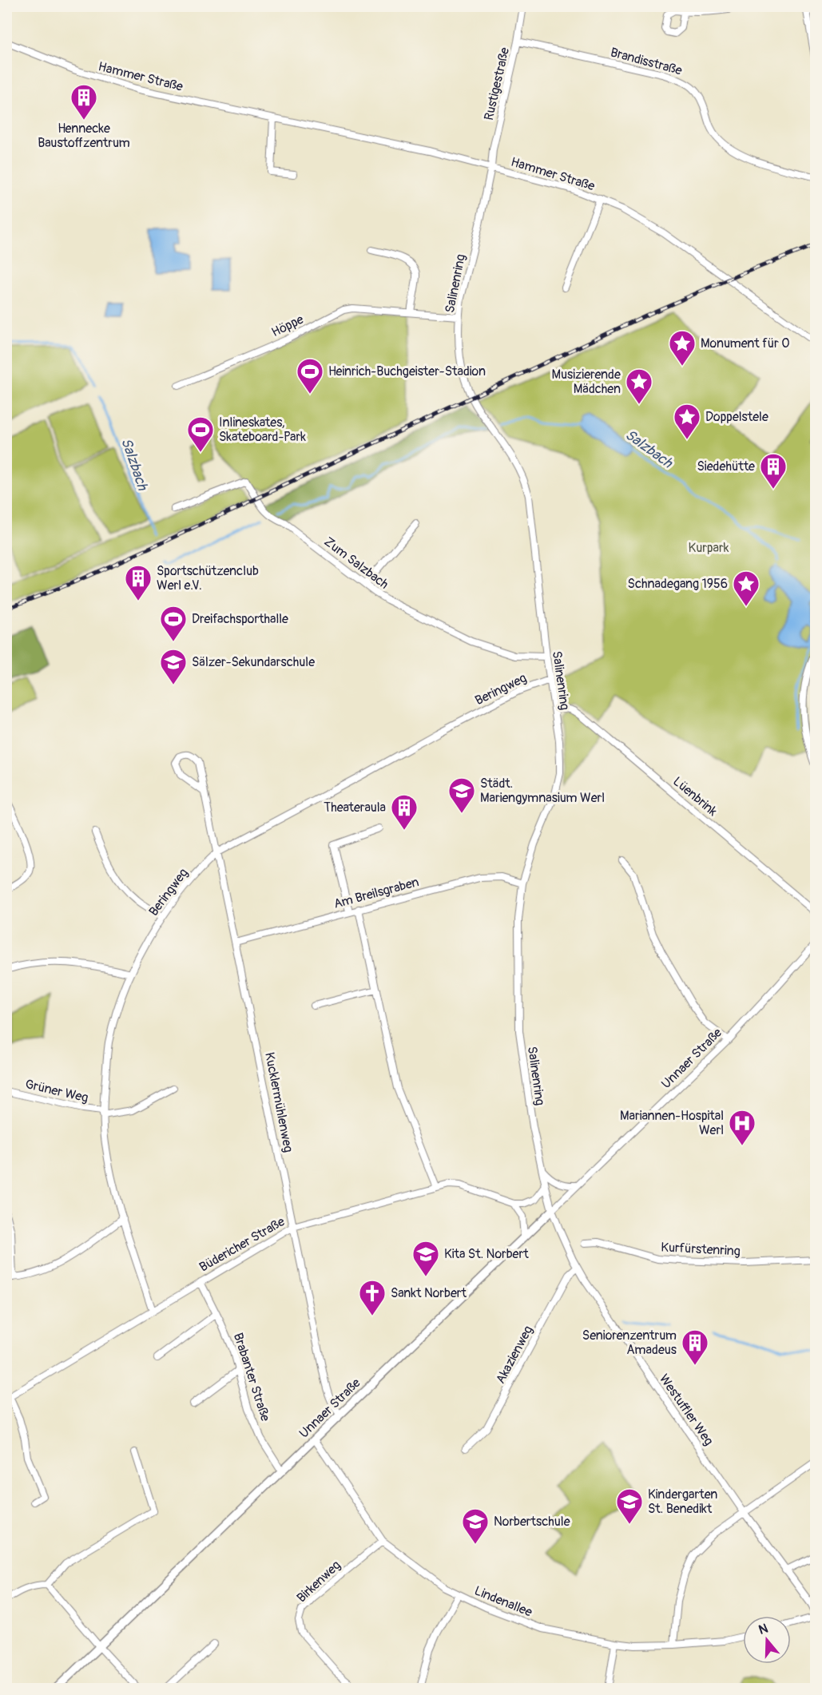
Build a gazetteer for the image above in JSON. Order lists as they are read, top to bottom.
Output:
{
  "streets": {
    "street": [
      "Brandisstraße",
      "Hammer Straße",
      "Rustigestraße",
      "Salinenring",
      "Höppe",
      "Zum Salzbach",
      "Beringweg",
      "Lüenbrink",
      "Am Breilsgraben",
      "Unnaer Straße",
      "Grüner Weg",
      "Kucklermühlenweg",
      "Büdericher Straße",
      "Kurfürstenring",
      "Akazienweg",
      "Brabanter Straße",
      "Westuffler Weg",
      "Birkenweg",
      "Lindenallee"
    ]
  },
  "crossings": [
    ["Brandisstraße", "Rustigestraße"],
    ["Hammer Straße", "Rustigestraße"],
    ["Hammer Straße", "Salinenring"],
    ["Rustigestraße", "Salinenring"],
    ["Salinenring", "Höppe"],
    ["Salinenring", "Zum Salzbach"],
    ["Salinenring", "Beringweg"],
    ["Salinenring", "Lüenbrink"],
    ["Salinenring", "Am Breilsgraben"],
    ["Salinenring", "Unnaer Straße"],
    ["Salinenring", "Westuffler Weg"],
    ["Beringweg", "Grüner Weg"],
    ["Beringweg", "Kucklermühlenweg"],
    ["Beringweg", "Büdericher Straße"],
    ["Am Breilsgraben", "Kucklermühlenweg"],
    ["Unnaer Straße", "Kucklermühlenweg"],
    ["Unnaer Straße", "Brabanter Straße"],
    ["Unnaer Straße", "Westuffler Weg"],
    ["Unnaer Straße", "Lindenallee"],
    ["Kucklermühlenweg", "Büdericher Straße"],
    ["Büdericher Straße", "Brabanter Straße"],
    ["Akazienweg", "Westuffler Weg"],
    ["Birkenweg", "Lindenallee"]
  ],
  "water": ["Salzbach"],
  "parks": ["Kurpark"],
  "places": {
    "building": [
      "Hennecke Baustoffzentrum",
      "Siedehütte",
      "Sportschützenclub Werl e.V.",
      "Theateraula",
      "Seniorenzentrum Amadeus"
    ],
    "place": [
      "Monument für O",
      "Musizierende Mädchen",
      "Doppelstele",
      "Schnadegang 1956"
    ],
    "sports": ["Heinrich-Buchgeister-Stadion", "Inlineskates, Skateboard-Park", "Dreifachsporthalle"],
    "school or university": [
      "Sälzer-Sekundarschule",
      "Städt. Mariengymnasium Werl",
      "Kita St. Norbert",
      "Kindergarten St. Benedikt",
      "Norbertschule"
    ],
    "hospital": ["Mariannen-Hospital Werl"],
    "church": ["Sankt Norbert"]
  },
  "north": "top"
}
